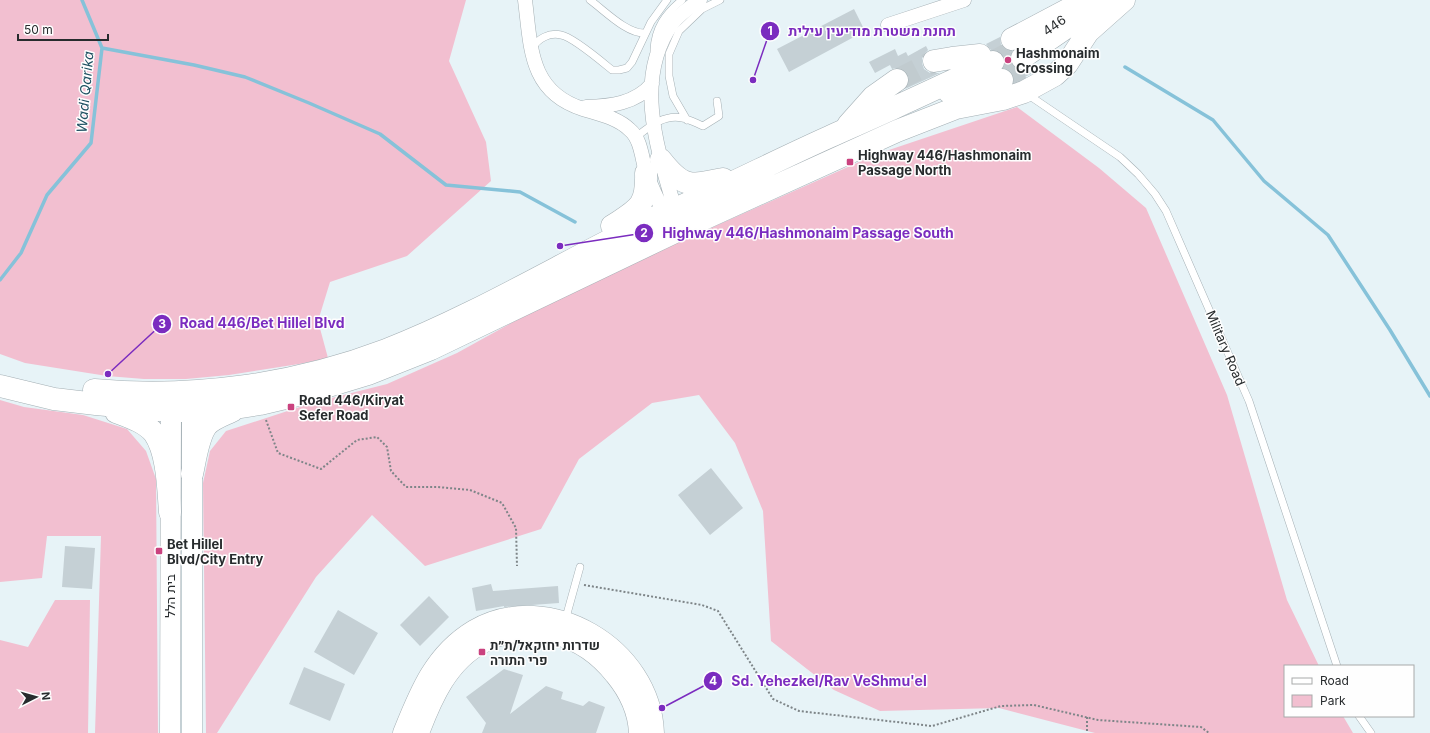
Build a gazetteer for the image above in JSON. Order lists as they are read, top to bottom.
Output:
{
  "streets": {
    "main road": ["446"],
    "street": ["בית הלל"],
    "lane": ["Military Road"]
  },
  "water": ["Wadi Qarika"],
  "places": {
    "other": [
      "Hashmonaim Crossing",
      "תחנת משטרת מודיעין עילית",
      "Highway 446/Hashmonaim Passage South",
      "Road 446/Bet Hillel Blvd",
      "Sd. Yehezkel/Rav VeShmu'el"
    ],
    "transit": [
      "Highway 446/Hashmonaim Passage North",
      "Road 446/Kiryat Sefer Road",
      "Bet Hillel Blvd/City Entry",
      "שדרות יחזקאל/ת״ת פרי התורה"
    ]
  },
  "legend": ["Road", "Park"],
  "scale_bar": "50 m",
  "north": "right"
}
